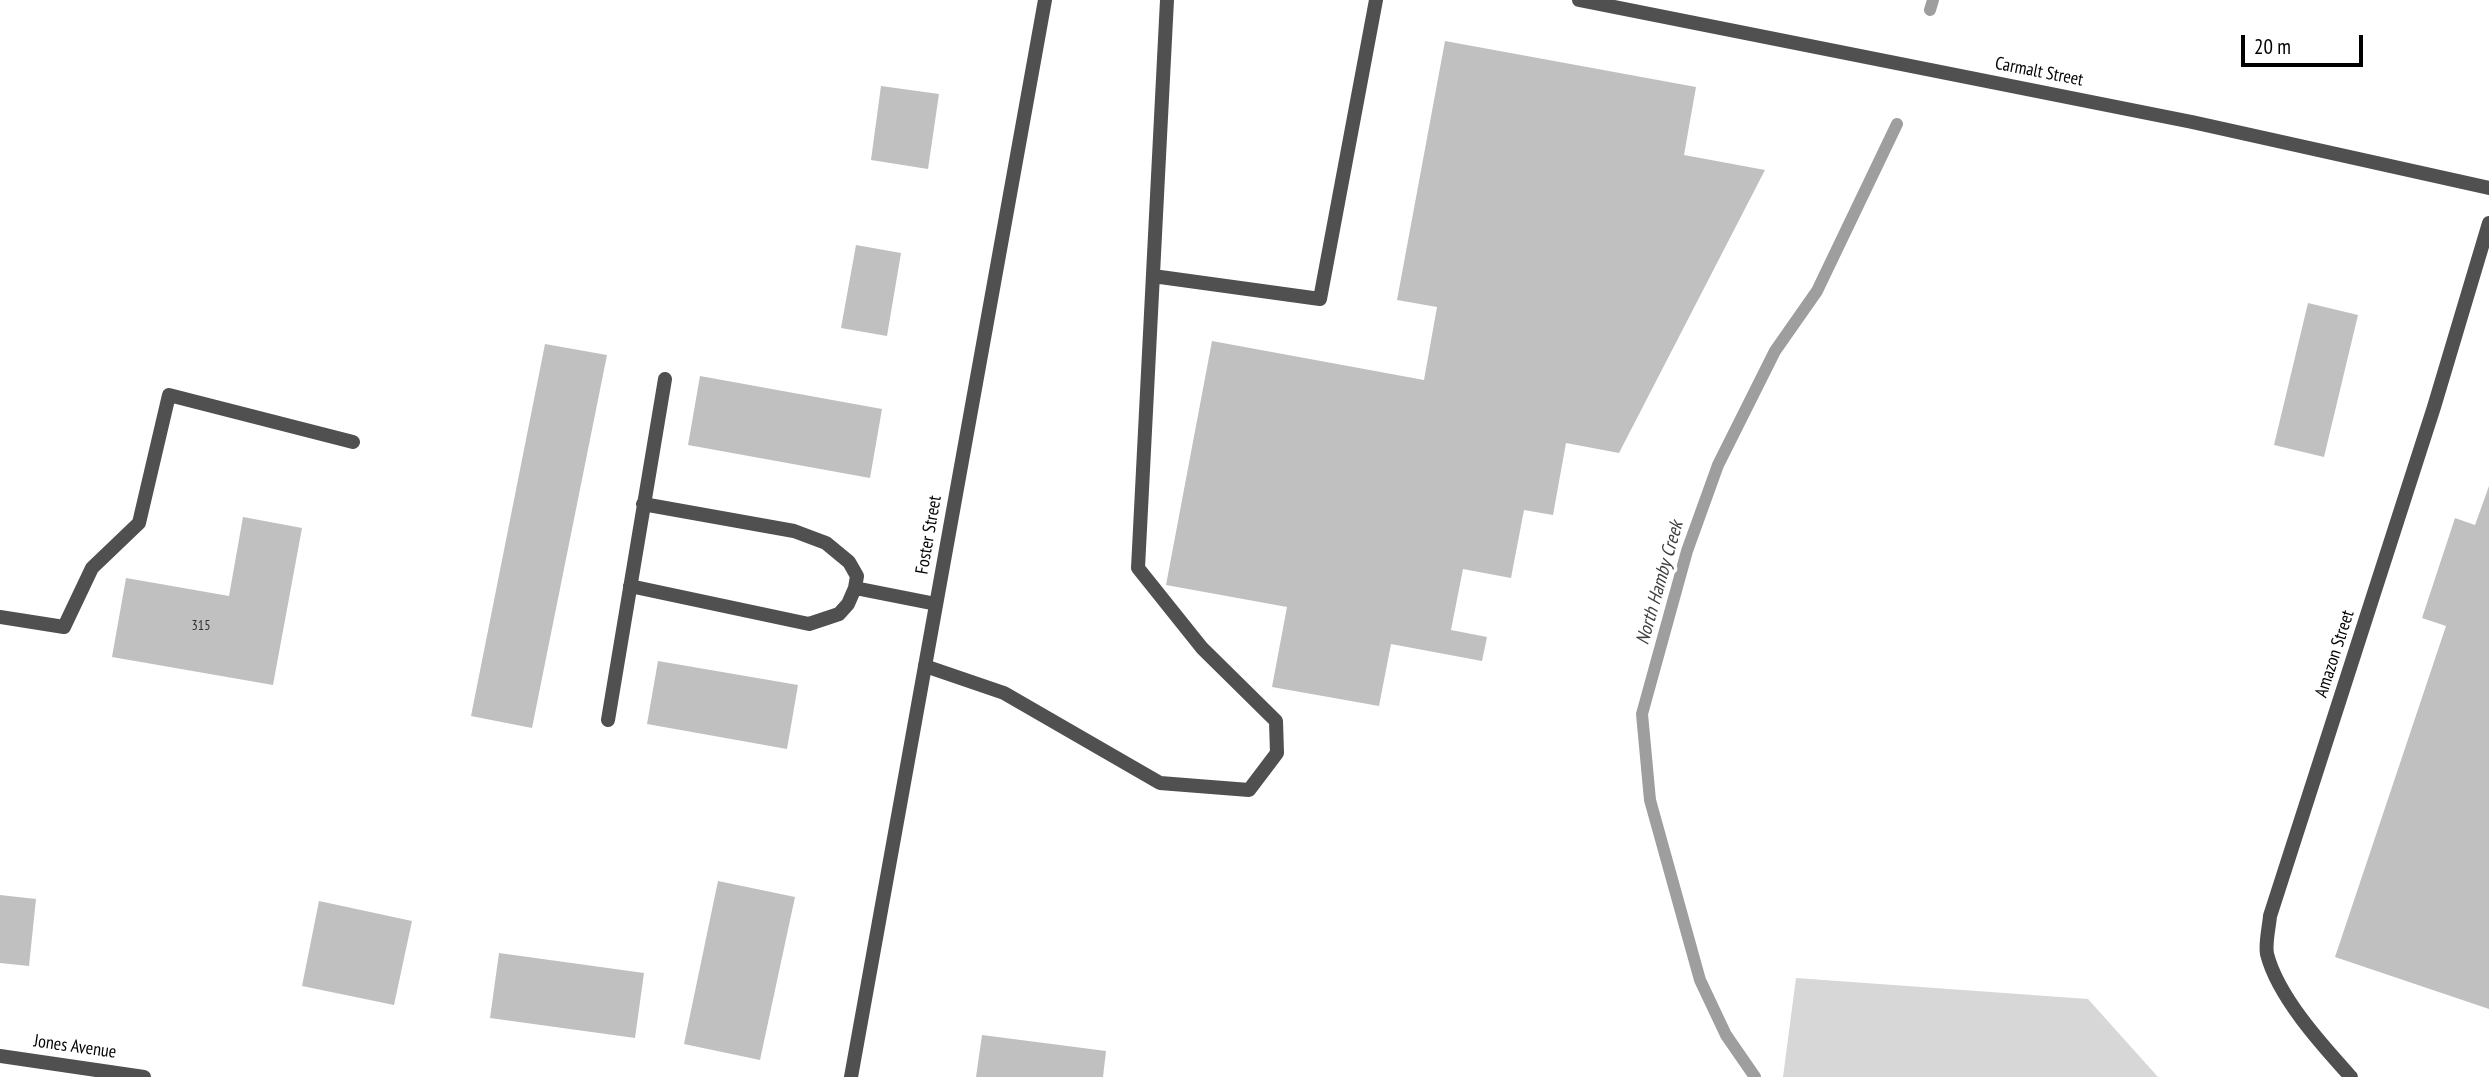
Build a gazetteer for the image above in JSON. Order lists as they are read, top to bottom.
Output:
{
  "streets": {
    "street": [
      "Carmalt Street",
      "Foster Street",
      "Amazon Street",
      "Jones Avenue"
    ]
  },
  "water": ["North Hamby Creek"],
  "house_numbers": ["315"],
  "scale_bar": "20 m"
}
